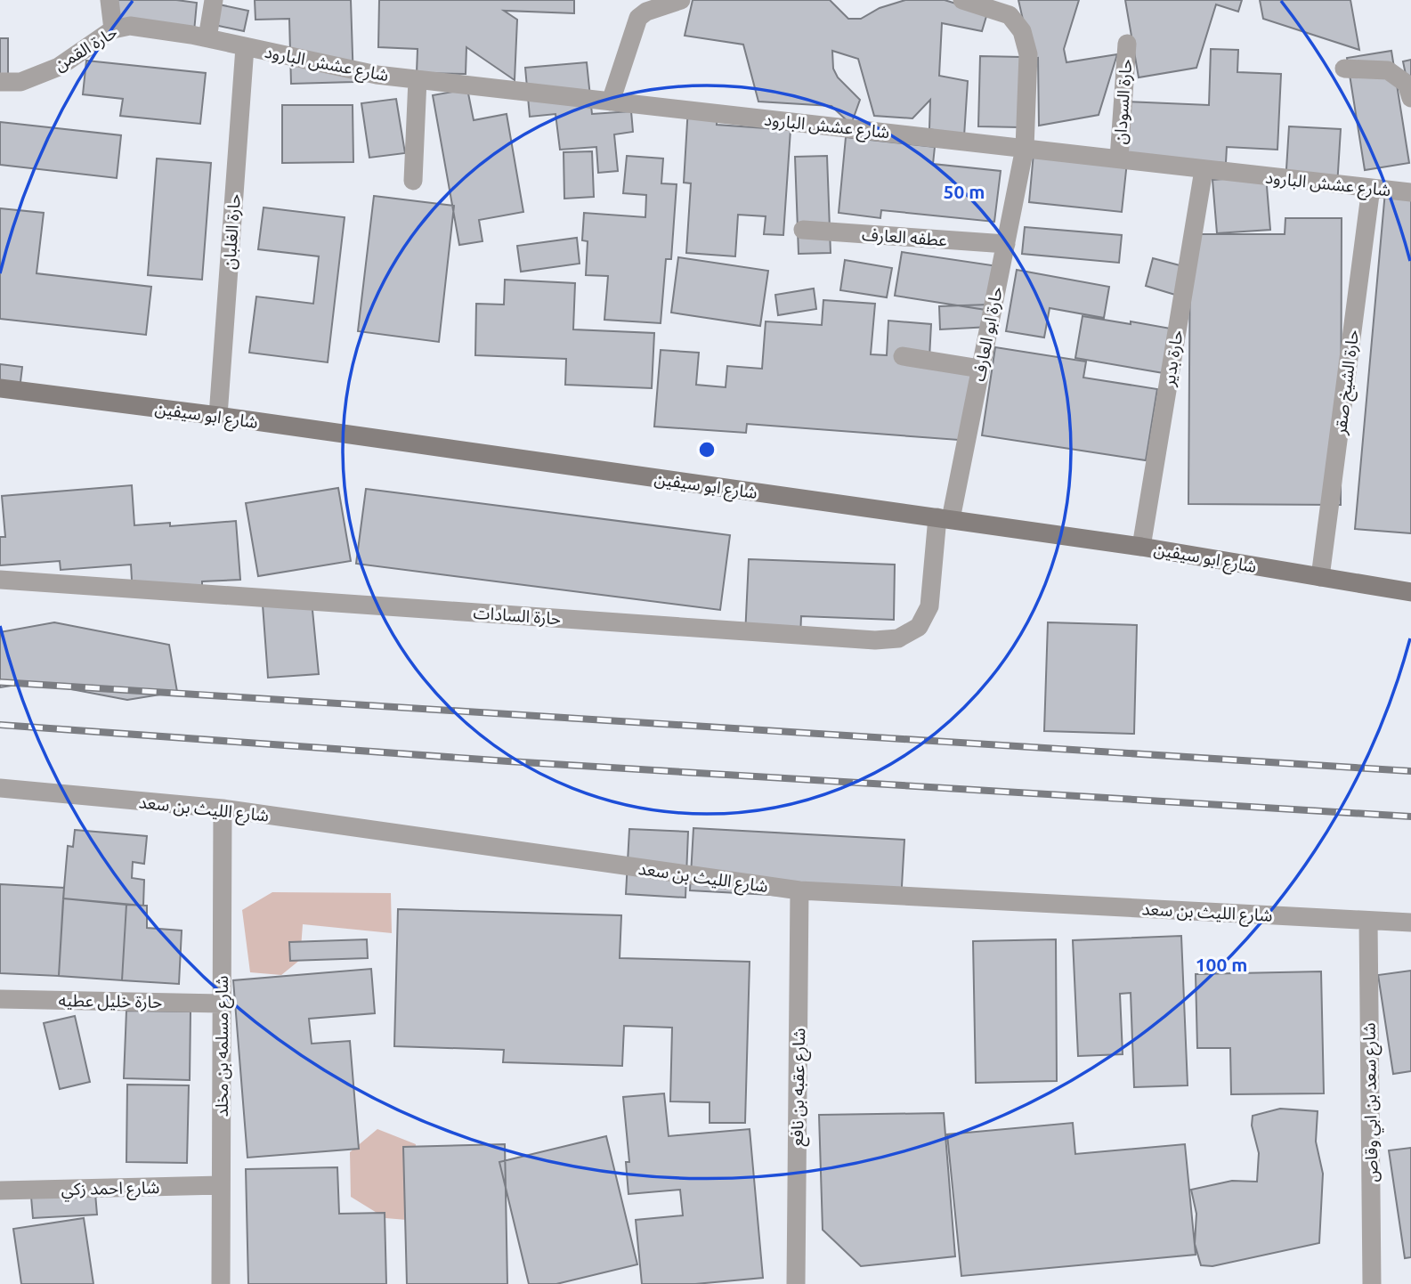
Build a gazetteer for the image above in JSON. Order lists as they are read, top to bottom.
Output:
{
  "streets": {
    "street": [
      "حارة القمن",
      "شارع عشش البارود",
      "حارة السودان",
      "حارة الغلبان",
      "عطفه العارف",
      "حارة ابو العارف",
      "حارة بدير",
      "حارة الشيخ صقر",
      "شارع ابو سيفين",
      "حارة السادات",
      "شارع الليث بن سعد",
      "حارة خليل عطيه",
      "شارع مسلمه بن مخلد",
      "شارع عقبه بن نافع",
      "شارع سعد بن ابي وقاص",
      "شارع احمد زكي"
    ]
  },
  "crossings": [
    ["حارة القمن", "شارع عشش البارود"],
    ["حارة القمن", "حارة الغلبان"],
    ["شارع عشش البارود", "حارة السودان"],
    ["شارع عشش البارود", "حارة الغلبان"],
    ["شارع عشش البارود", "حارة ابو العارف"],
    ["شارع عشش البارود", "حارة بدير"],
    ["شارع عشش البارود", "حارة الشيخ صقر"],
    ["حارة الغلبان", "شارع ابو سيفين"],
    ["عطفه العارف", "حارة ابو العارف"],
    ["حارة ابو العارف", "شارع ابو سيفين"],
    ["حارة ابو العارف", "حارة السادات"],
    ["حارة بدير", "شارع ابو سيفين"],
    ["حارة الشيخ صقر", "شارع ابو سيفين"],
    ["شارع ابو سيفين", "حارة السادات"],
    ["شارع الليث بن سعد", "شارع مسلمه بن مخلد"],
    ["شارع الليث بن سعد", "شارع عقبه بن نافع"],
    ["شارع الليث بن سعد", "شارع سعد بن ابي وقاص"],
    ["حارة خليل عطيه", "شارع مسلمه بن مخلد"],
    ["شارع مسلمه بن مخلد", "شارع احمد زكي"]
  ],
  "rings": ["50 m", "100 m"]
}
